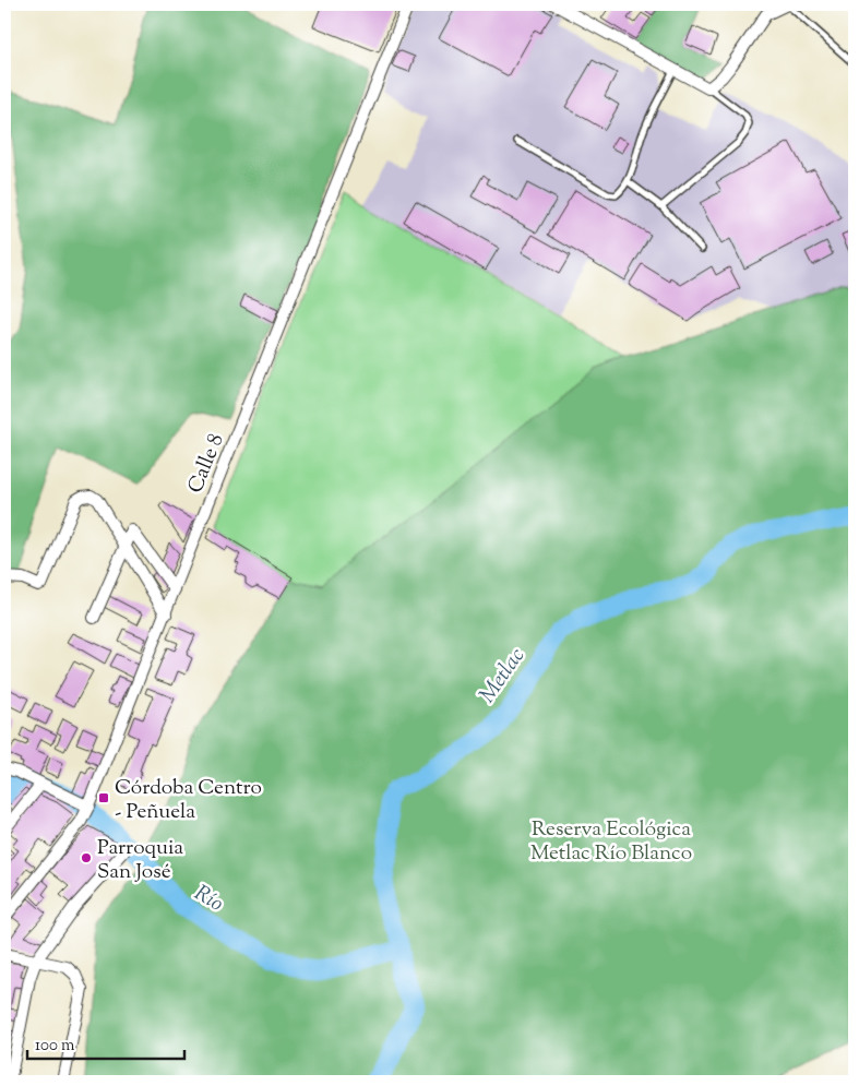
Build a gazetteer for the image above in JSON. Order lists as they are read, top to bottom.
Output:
{
  "streets": {
    "street": ["Calle 8"]
  },
  "water": ["Metlac", "Río"],
  "parks": ["Reserva Ecológica Metlac Río Blanco"],
  "places": {
    "transit": ["Córdoba Centro - Peñuela"],
    "other": ["Parroquia San José"]
  },
  "scale_bar": "100 m"
}
